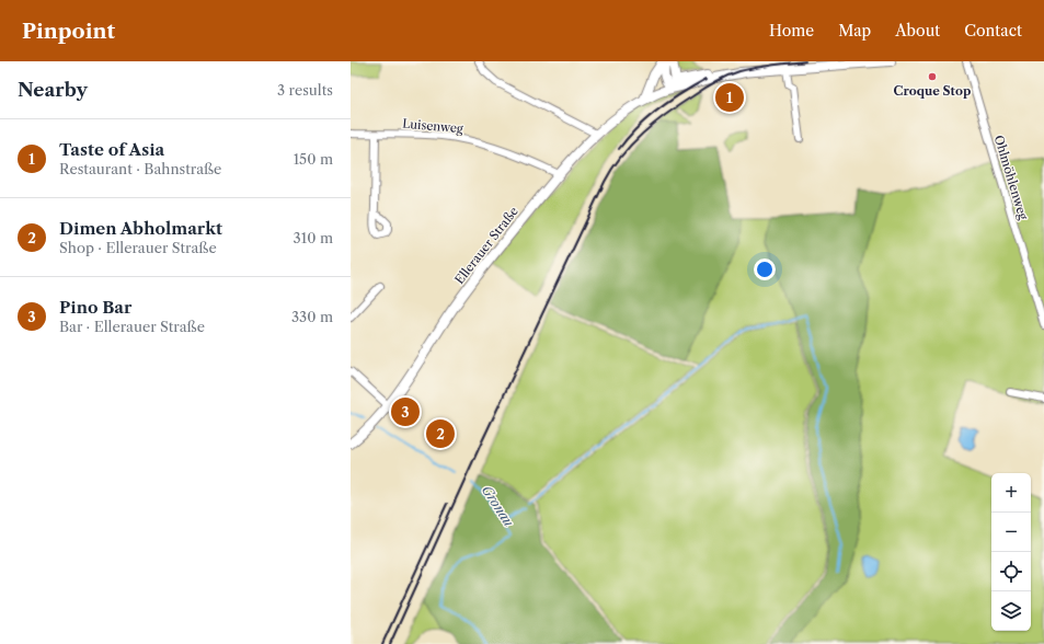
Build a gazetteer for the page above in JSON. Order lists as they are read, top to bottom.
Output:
{
  "streets": {
    "main road": ["Ellerauer Straße"],
    "street": ["Luisenweg", "Ohlmöhlenweg"]
  },
  "crossings": [
    ["Luisenweg", "Ellerauer Straße"]
  ],
  "water": ["Gronau"],
  "places": ["Croque Stop"],
  "page": {
    "header": "Pinpoint",
    "nav": [
      "Home",
      "Map",
      "About",
      "Contact"
    ],
    "heading": ["Nearby", "3 results"],
    "pins": ["1", "3", "2"],
    "list": [
      {
        "mark": "1",
        "name": "Taste of Asia",
        "note": "Restaurant · Bahnstraße",
        "value": "150 m"
      },
      {
        "mark": "2",
        "name": "Dimen Abholmarkt",
        "note": "Shop · Ellerauer Straße",
        "value": "310 m"
      },
      {
        "mark": "3",
        "name": "Pino Bar",
        "note": "Bar · Ellerauer Straße",
        "value": "330 m"
      }
    ],
    "map_buttons": ["+", "−"]
  }
}
